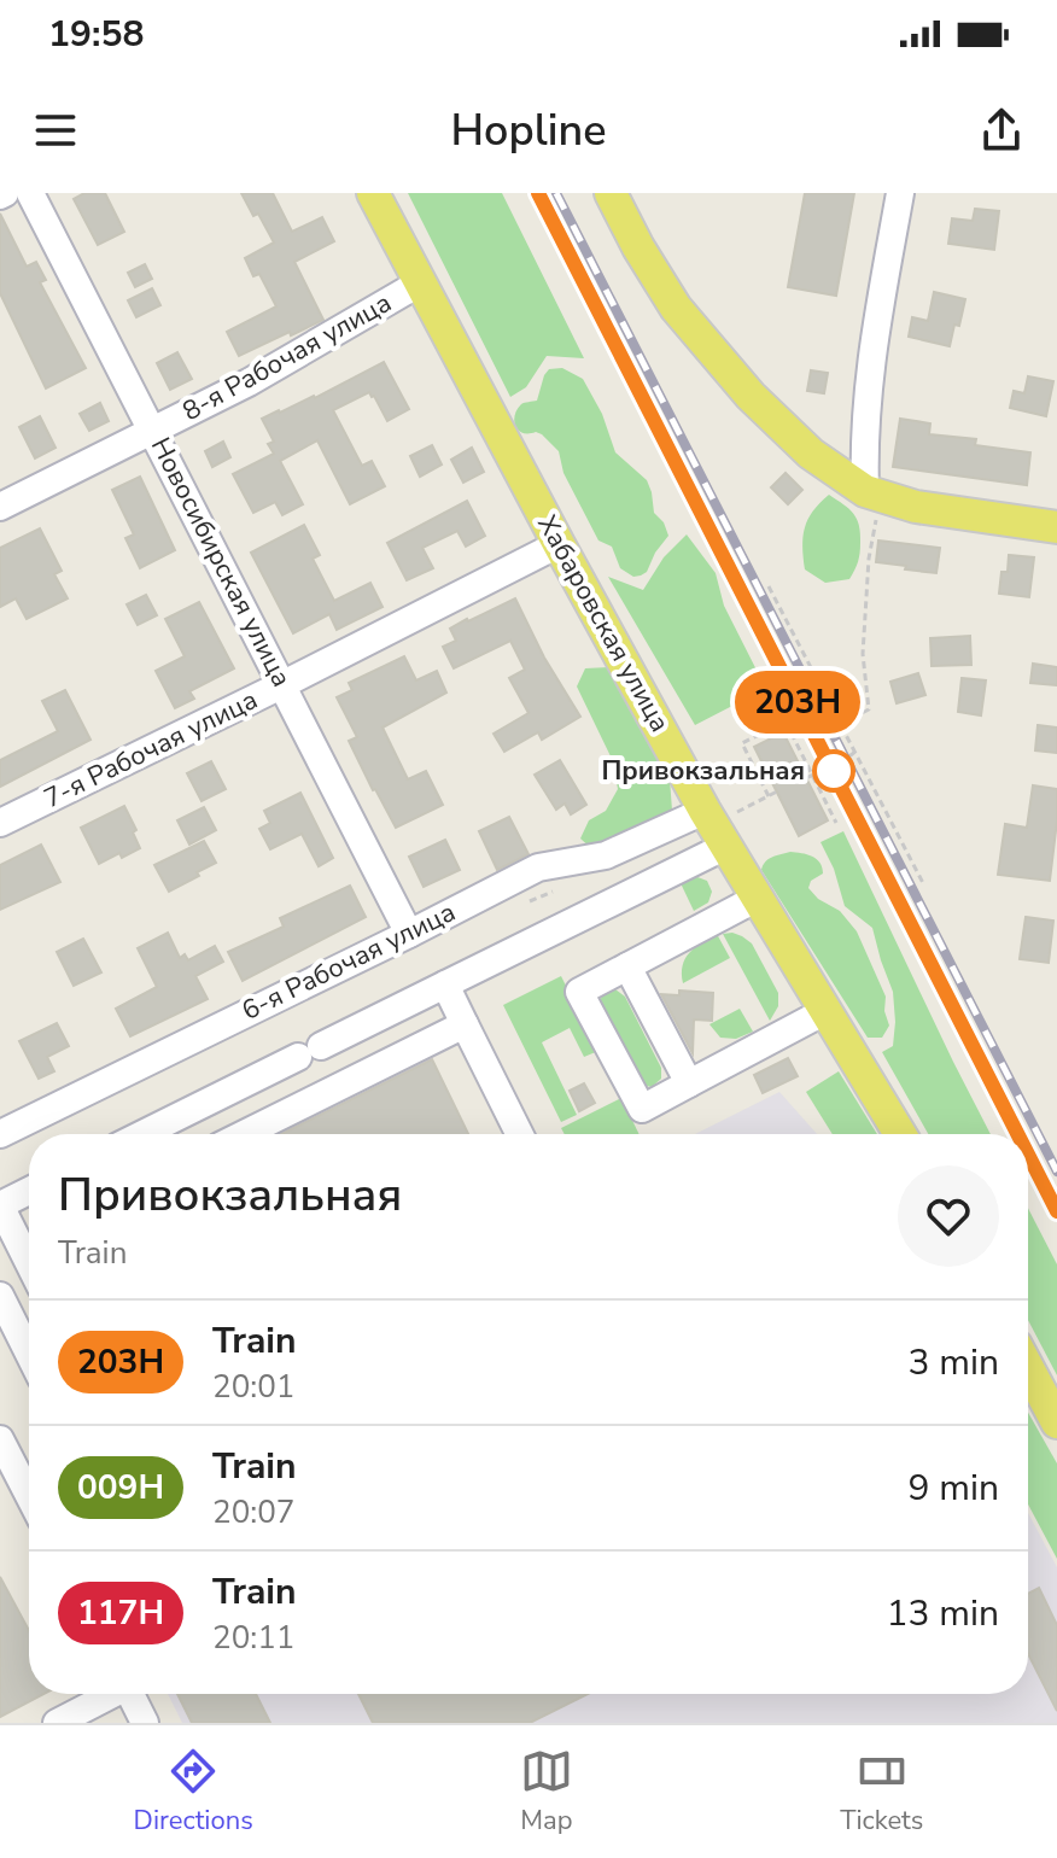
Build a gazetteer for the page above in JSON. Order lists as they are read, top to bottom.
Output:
{
  "streets": {
    "main road": ["Хабаровская улица"],
    "street": [
      "8-я Рабочая улица",
      "Новосибирская улица",
      "7-я Рабочая улица",
      "6-я Рабочая улица"
    ]
  },
  "crossings": [
    ["8-я Рабочая улица", "Новосибирская улица"],
    ["8-я Рабочая улица", "Хабаровская улица"],
    ["Новосибирская улица", "7-я Рабочая улица"],
    ["Новосибирская улица", "6-я Рабочая улица"],
    ["Хабаровская улица", "7-я Рабочая улица"],
    ["Хабаровская улица", "6-я Рабочая улица"]
  ],
  "places": ["Привокзальная"],
  "page": {
    "status": "19:58",
    "header": "Hopline",
    "on_map": "203Н",
    "heading": ["Привокзальная", "Train"],
    "list": [
      {
        "mark": "203Н",
        "name": "Train",
        "note": "20:01",
        "value": "3 min"
      },
      {
        "mark": "009Н",
        "name": "Train",
        "note": "20:07",
        "value": "9 min"
      },
      {
        "mark": "117Н",
        "name": "Train",
        "note": "20:11",
        "value": "13 min"
      }
    ],
    "tabs": ["Directions", "Map", "Tickets"]
  }
}
